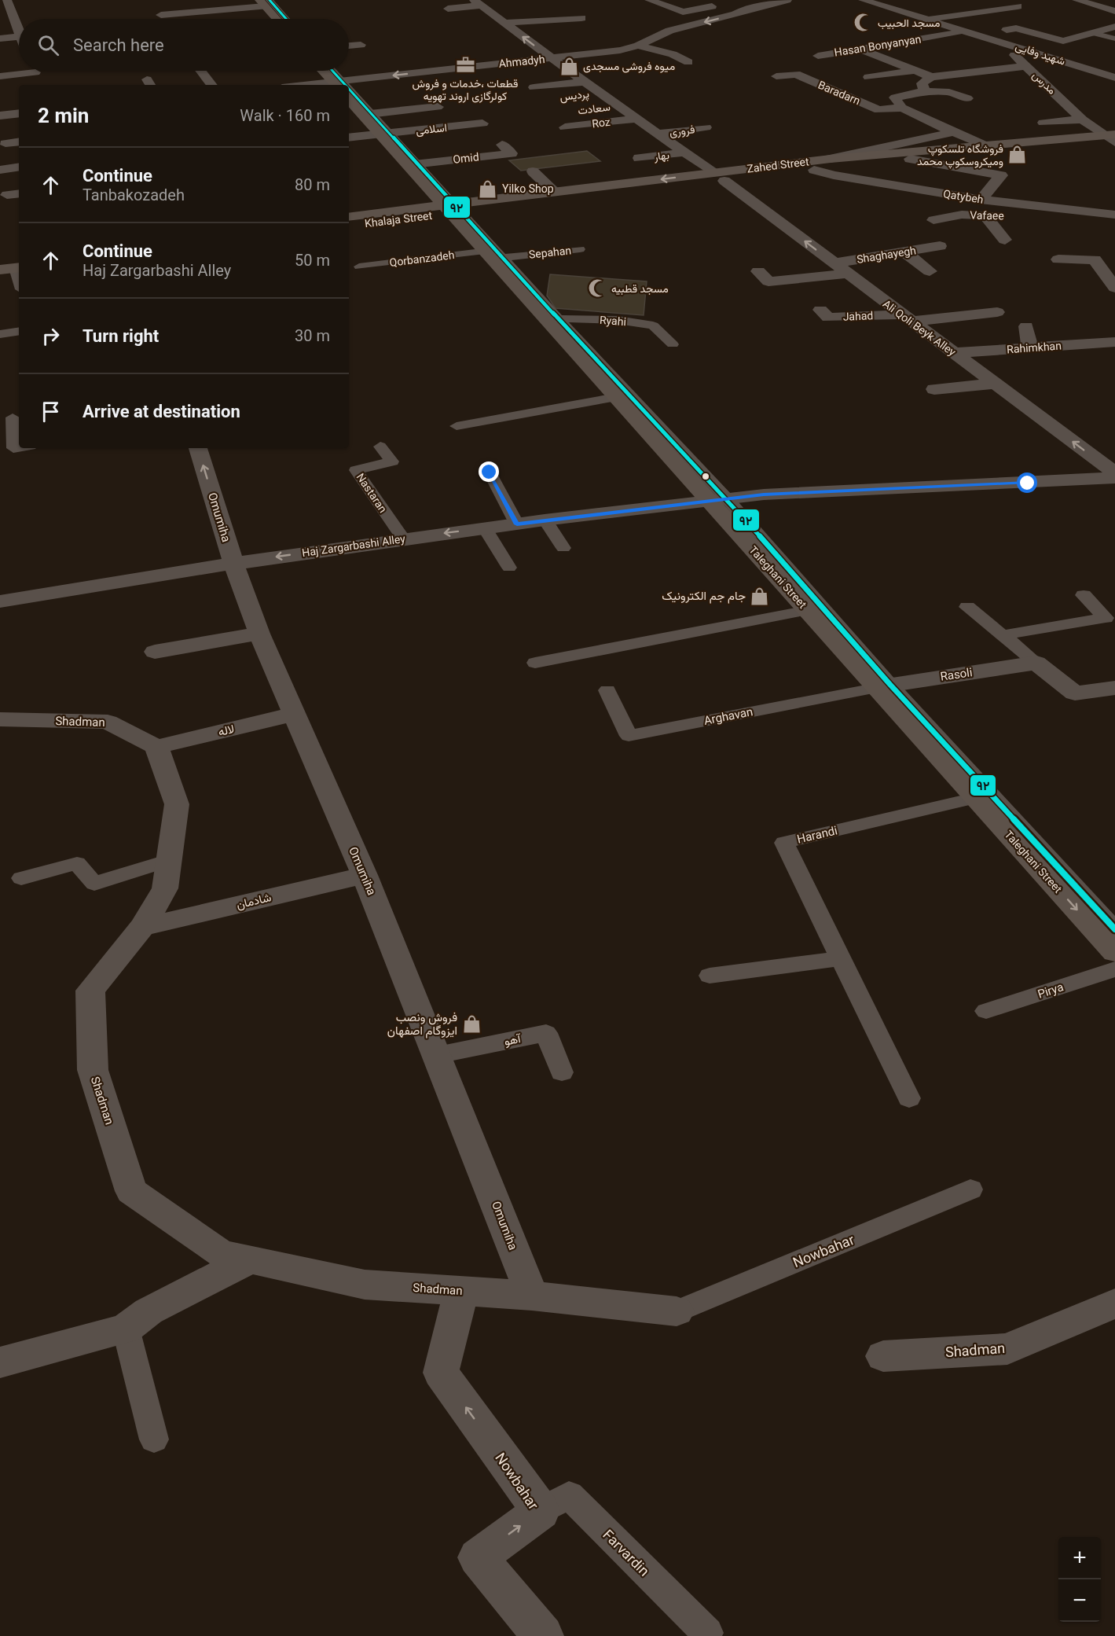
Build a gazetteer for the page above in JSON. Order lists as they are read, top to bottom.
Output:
{
  "streets": {
    "main road": ["Zahed Street", "Khalaja Street", "Taleghani Street"],
    "street": [
      "Hasan Bonyanyan",
      "شهید وفایی",
      "Ahmadyh",
      "مدرس",
      "Baradarn",
      "پردیس",
      "سعادت",
      "Roz",
      "اسلامی",
      "فروری",
      "بهار",
      "Omid",
      "Qatybeh",
      "Vafaee",
      "Shaghayegh",
      "Jahad",
      "Ali Qoli Beyk Alley",
      "Rahimkhan",
      "Omumiha",
      "Haj Zargarbashi Alley",
      "Rasoli",
      "Shadman",
      "لاله",
      "شادمان",
      "Nowbahar"
    ],
    "lane": [
      "Sepahan",
      "Qorbanzadeh",
      "Ryahi",
      "Nastaran",
      "Arghavan",
      "Harandi",
      "Pirya",
      "آهو",
      "Farvardin"
    ]
  },
  "crossings": [
    ["Hasan Bonyanyan", "شهید وفایی"],
    ["شهید وفایی", "مدرس"],
    ["Ahmadyh", "Ali Qoli Beyk Alley"],
    ["مدرس", "Zahed Street"],
    ["پردیس", "Ali Qoli Beyk Alley"],
    ["سعادت", "Ali Qoli Beyk Alley"],
    ["Roz", "Ali Qoli Beyk Alley"],
    ["اسلامی", "Taleghani Street"],
    ["فروری", "Ali Qoli Beyk Alley"],
    ["بهار", "Ali Qoli Beyk Alley"],
    ["Omid", "Taleghani Street"],
    ["Zahed Street", "Qatybeh"],
    ["Zahed Street", "Khalaja Street"],
    ["Zahed Street", "Ali Qoli Beyk Alley"],
    ["Zahed Street", "Taleghani Street"],
    ["Qatybeh", "Vafaee"],
    ["Khalaja Street", "Taleghani Street"],
    ["Sepahan", "Qorbanzadeh"],
    ["Sepahan", "Taleghani Street"],
    ["Shaghayegh", "Ali Qoli Beyk Alley"],
    ["Qorbanzadeh", "Taleghani Street"],
    ["Jahad", "Ali Qoli Beyk Alley"],
    ["Ryahi", "Taleghani Street"],
    ["Ali Qoli Beyk Alley", "Rahimkhan"],
    ["Nastaran", "Haj Zargarbashi Alley"],
    ["Omumiha", "Haj Zargarbashi Alley"],
    ["Omumiha", "Shadman"],
    ["Omumiha", "لاله"],
    ["Omumiha", "شادمان"],
    ["Omumiha", "آهو"],
    ["Haj Zargarbashi Alley", "Taleghani Street"],
    ["Taleghani Street", "Rasoli"],
    ["Taleghani Street", "Arghavan"],
    ["Taleghani Street", "Harandi"],
    ["Rasoli", "Arghavan"],
    ["Shadman", "لاله"],
    ["Shadman", "شادمان"],
    ["Shadman", "Nowbahar"],
    ["Nowbahar", "Farvardin"]
  ],
  "one_way": ["Nowbahar"],
  "places": {
    "mosque": ["مسجد الحبیب", "مسجد قطبیه"],
    "office": ["قطعات ،خدمات و فروش کولرگازی اروند تهویه"],
    "shop": [
      "میوه فروشی مسجدی",
      "فروشگاه تلسکوپ ومیکروسکوپ محمد",
      "Yilko Shop",
      "جام جم الکترونیک",
      "فروش ونصب ایزوگام اصفهان"
    ]
  },
  "lines": ["transit line ۹۲"],
  "page": {
    "search": "Search here",
    "heading": ["2 min", "Walk · 160 m"],
    "list": [
      ["Continue", "Tanbakozadeh", "80 m"],
      ["Continue", "Haj Zargarbashi Alley", "50 m"],
      ["Turn right", "30 m"],
      "Arrive at destination"
    ],
    "map_buttons": ["+", "−"]
  }
}
